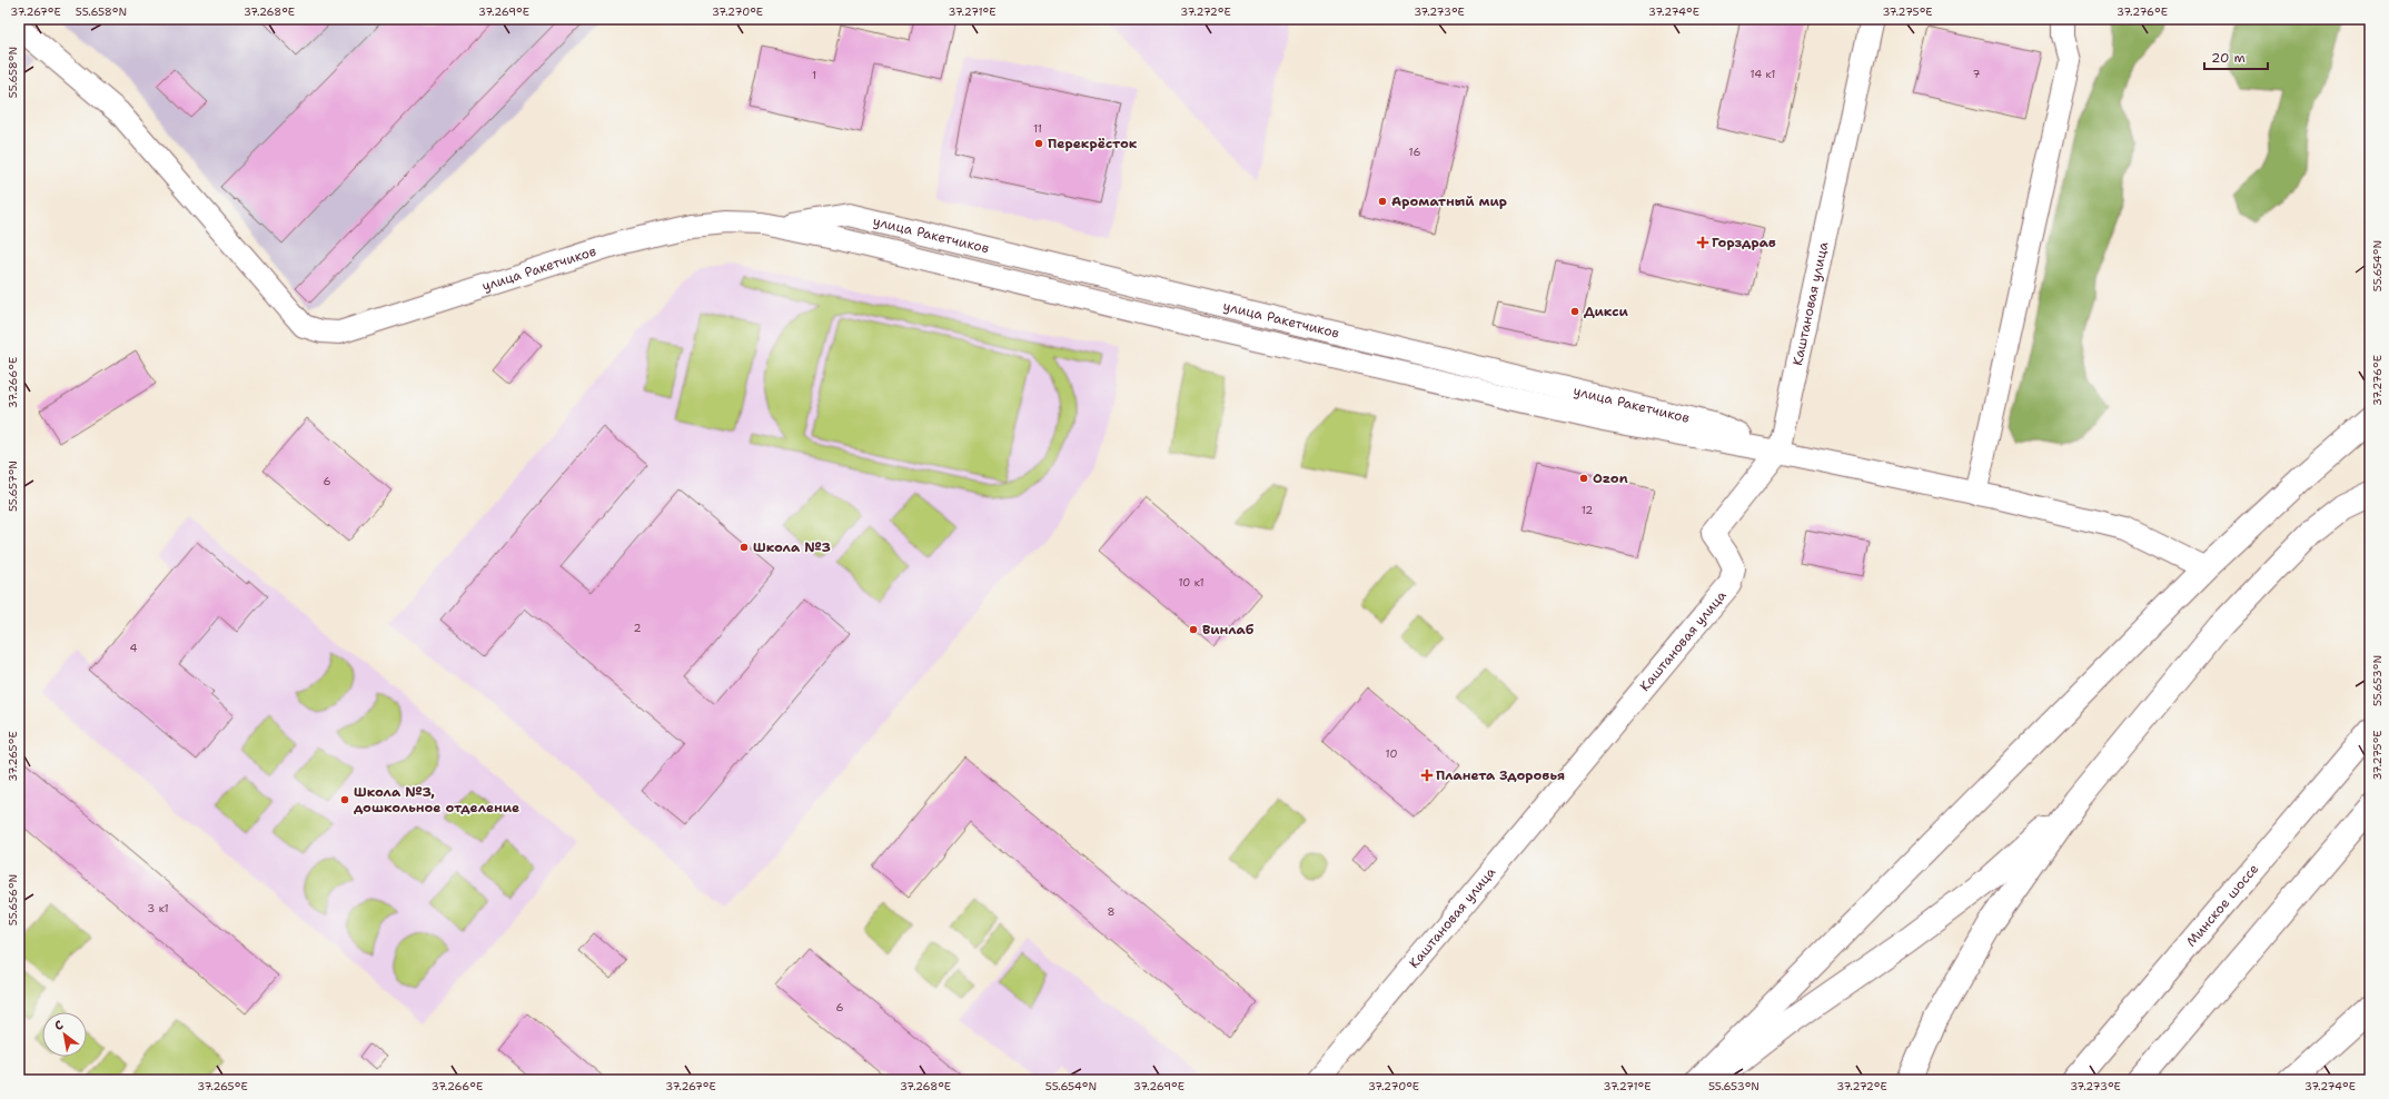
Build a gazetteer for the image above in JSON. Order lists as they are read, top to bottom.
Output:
{
  "streets": {
    "main road": ["Минское шоссе"],
    "street": ["улица Ракетчиков", "Каштановая улица"]
  },
  "crossings": [
    ["улица Ракетчиков", "Каштановая улица"]
  ],
  "places": {
    "other": [
      "Перекрёсток",
      "Ароматный мир",
      "Дикси",
      "Ozon",
      "Школа №3",
      "Винлаб",
      "Школа №3, дошкольное отделение"
    ],
    "health": ["Горздрав", "Планета Здоровья"]
  },
  "house_numbers": [
    "14 к1",
    "7",
    "1",
    "11",
    "16",
    "6",
    "12",
    "10 к1",
    "2",
    "4",
    "10",
    "3 к1",
    "8",
    "6"
  ],
  "scale_bar": "20 m",
  "north": "top left",
  "coordinates": [
    "37.267°E",
    "55.658°N",
    "37.268°E",
    "37.269°E",
    "37.270°E",
    "37.271°E",
    "37.272°E",
    "37.273°E",
    "37.274°E",
    "37.275°E",
    "37.276°E",
    "55.654°N",
    "37.266°E",
    "55.657°N",
    "55.653°N",
    "37.265°E",
    "55.656°N"
  ]
}
